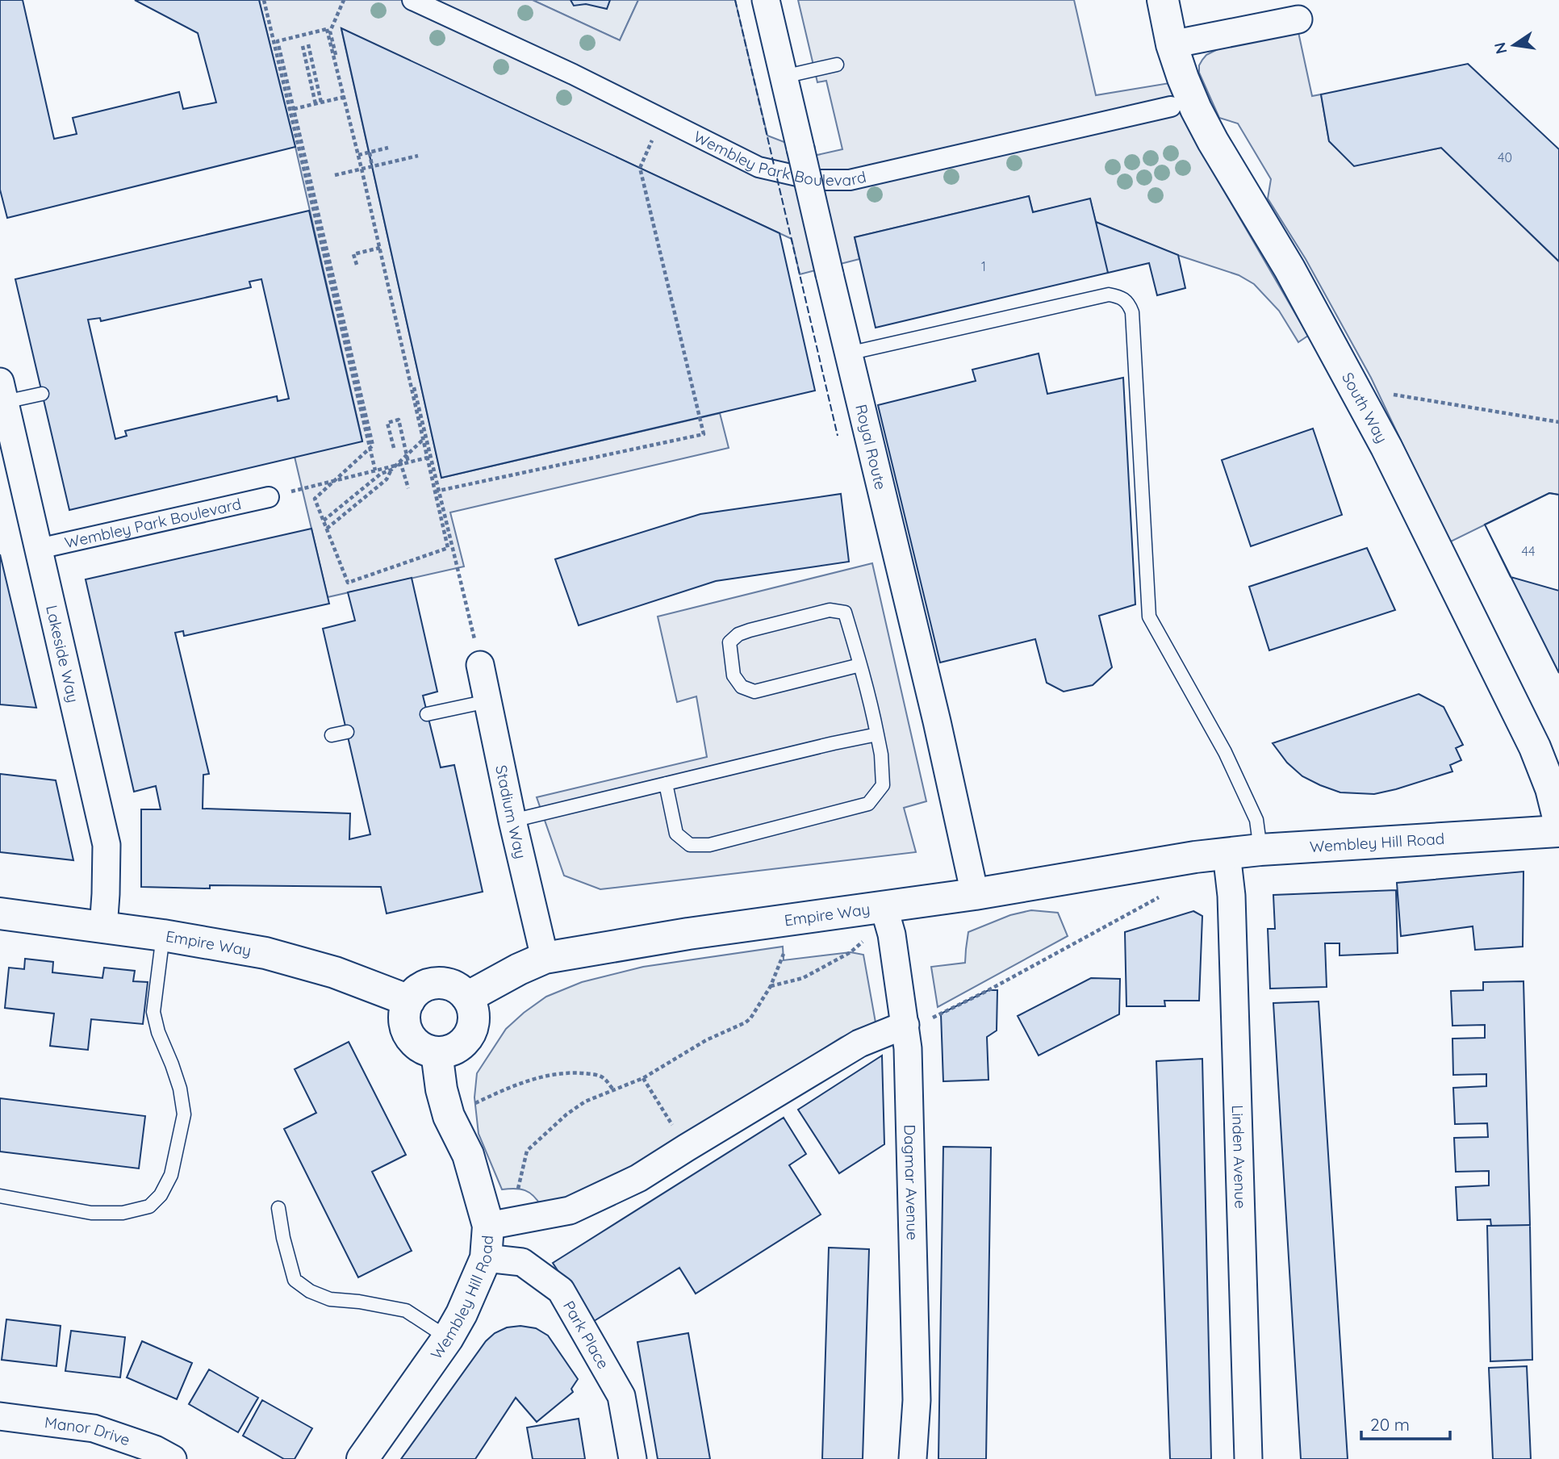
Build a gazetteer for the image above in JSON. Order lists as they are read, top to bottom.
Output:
{
  "streets": {
    "main road": ["South Way", "Wembley Hill Road", "Empire Way"],
    "street": [
      "Wembley Park Boulevard",
      "Royal Route",
      "Lakeside Way",
      "Stadium Way",
      "Linden Avenue",
      "Dagmar Avenue",
      "Park Place",
      "Manor Drive"
    ]
  },
  "crossings": [
    ["Wembley Park Boulevard", "Lakeside Way"],
    ["Royal Route", "Empire Way"],
    ["Lakeside Way", "Empire Way"],
    ["Stadium Way", "Empire Way"],
    ["Wembley Hill Road", "Empire Way"],
    ["Wembley Hill Road", "Linden Avenue"],
    ["Wembley Hill Road", "Park Place"],
    ["Empire Way", "Dagmar Avenue"]
  ],
  "house_numbers": ["40", "1", "44"],
  "scale_bar": "20 m",
  "north": "left"
}
